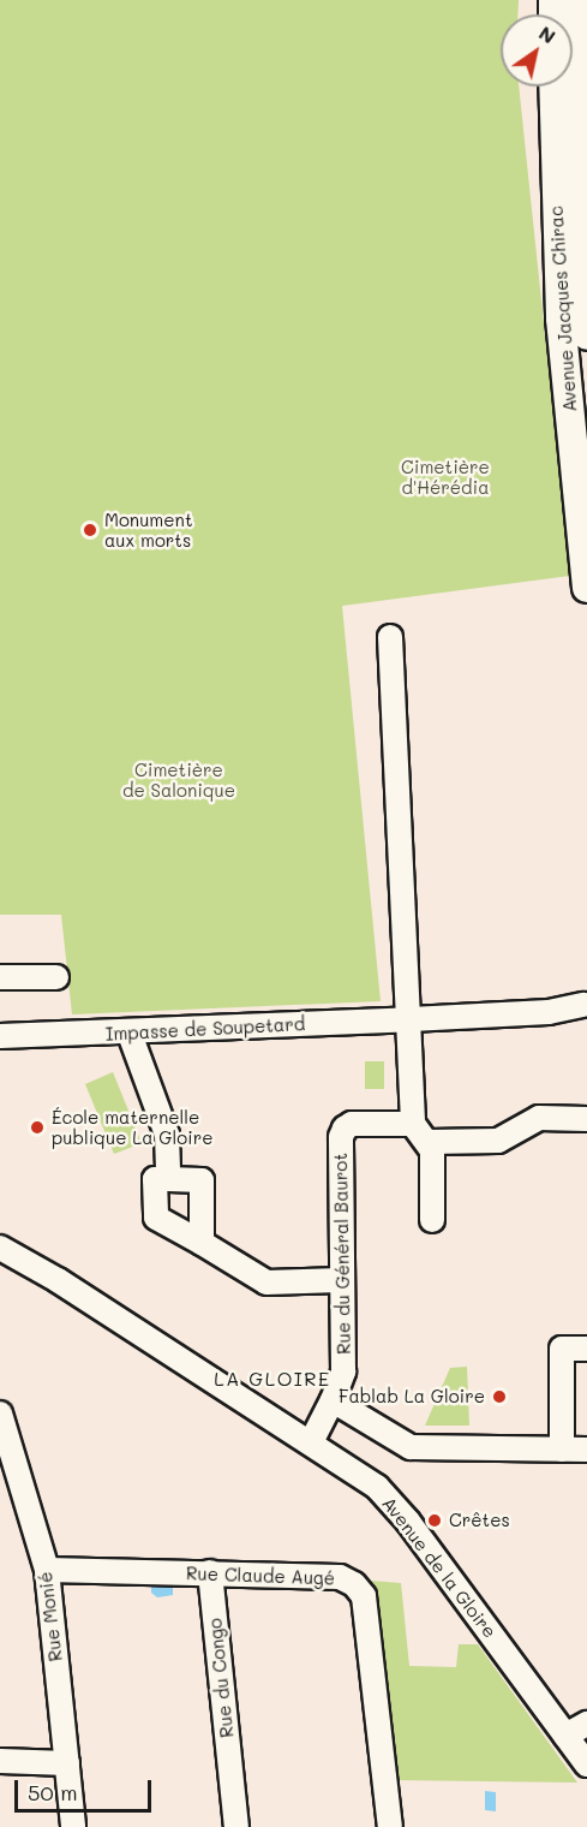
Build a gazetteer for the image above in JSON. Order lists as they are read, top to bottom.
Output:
{
  "streets": {
    "main road": ["Avenue Jacques Chirac"],
    "street": [
      "Impasse de Soupetard",
      "Rue du Général Baurot",
      "Avenue de la Gloire",
      "Rue Claude Augé",
      "Rue Monié",
      "Rue du Congo"
    ]
  },
  "crossings": [
    ["Rue du Général Baurot", "Avenue de la Gloire"],
    ["Rue Claude Augé", "Rue Monié"],
    ["Rue Claude Augé", "Rue du Congo"]
  ],
  "districts": ["LA GLOIRE"],
  "parks": ["Cimetière d'Hérédia", "Cimetière de Salonique"],
  "places": [
    "Monument aux morts",
    "École maternelle publique La Gloire",
    "Fablab La Gloire",
    "Crêtes"
  ],
  "scale_bar": "50 m",
  "north": "top right"
}
